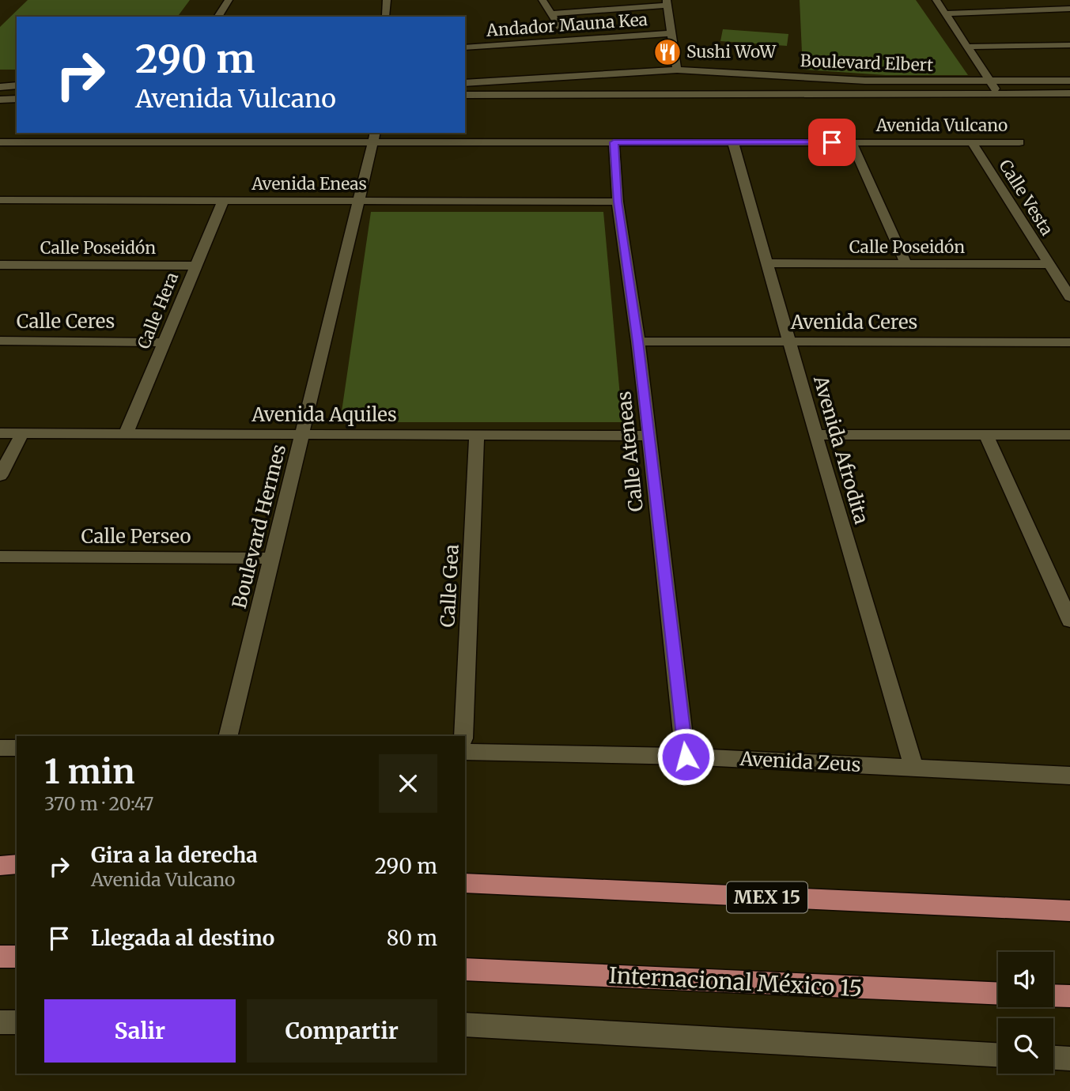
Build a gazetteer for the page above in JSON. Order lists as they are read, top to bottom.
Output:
{
  "streets": {
    "main road": ["MEX 15", "Internacional México 15"],
    "street": [
      "Andador Mauna Kea",
      "Boulevard Elbert",
      "Avenida Vulcano",
      "Avenida Eneas",
      "Calle Vesta",
      "Calle Poseidón",
      "Calle Hera",
      "Calle Ceres",
      "Avenida Ceres",
      "Avenida Aquiles",
      "Avenida Afrodita",
      "Calle Ateneas",
      "Boulevard Hermes",
      "Calle Perseo",
      "Calle Gea",
      "Avenida Zeus"
    ]
  },
  "crossings": [
    ["Avenida Vulcano", "Calle Vesta"],
    ["Avenida Vulcano", "Avenida Afrodita"],
    ["Avenida Vulcano", "Calle Ateneas"],
    ["Avenida Vulcano", "Boulevard Hermes"],
    ["Avenida Eneas", "Calle Hera"],
    ["Avenida Eneas", "Calle Ateneas"],
    ["Avenida Eneas", "Boulevard Hermes"],
    ["Calle Vesta", "Calle Poseidón"],
    ["Calle Poseidón", "Calle Hera"],
    ["Calle Poseidón", "Avenida Afrodita"],
    ["Calle Hera", "Calle Ceres"],
    ["Calle Hera", "Avenida Aquiles"],
    ["Avenida Ceres", "Avenida Afrodita"],
    ["Avenida Ceres", "Calle Ateneas"],
    ["Avenida Aquiles", "Calle Ateneas"],
    ["Avenida Aquiles", "Boulevard Hermes"],
    ["Avenida Aquiles", "Calle Gea"],
    ["Avenida Afrodita", "Avenida Zeus"],
    ["Calle Ateneas", "Avenida Zeus"],
    ["Boulevard Hermes", "Calle Perseo"]
  ],
  "places": {
    "restaurant": ["Sushi WoW"]
  },
  "page": {
    "turn": ["290 m", "Avenida Vulcano"],
    "heading": ["1 min", "370 m · 20:47"],
    "list": [
      {
        "name": "Gira a la derecha",
        "note": "Avenida Vulcano",
        "value": "290 m"
      },
      {
        "name": "Llegada al destino",
        "value": "80 m"
      }
    ],
    "buttons": ["Salir", "Compartir"]
  }
}
